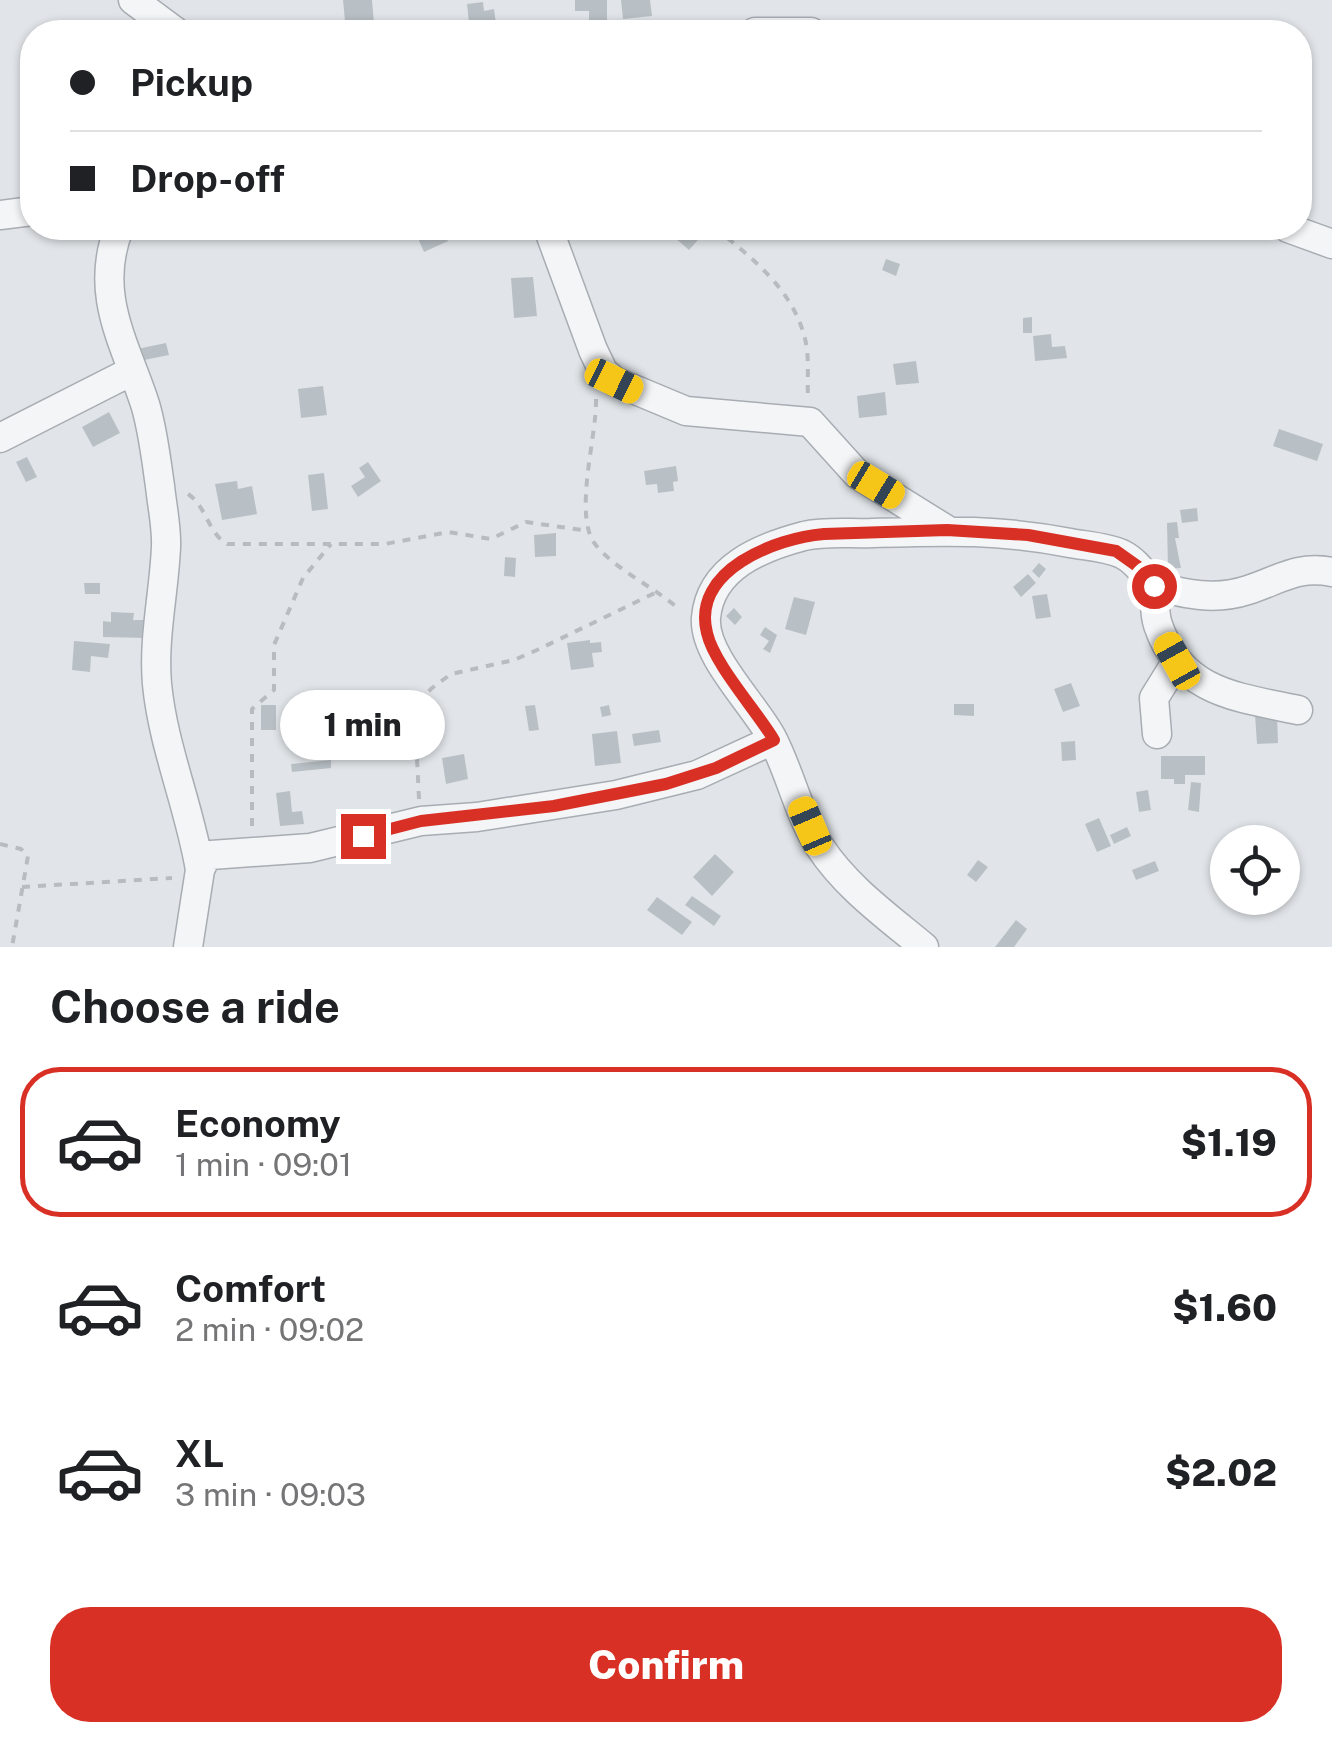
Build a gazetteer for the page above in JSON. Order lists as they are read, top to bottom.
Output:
{
  "page": {
    "banner": ["Pickup", "Drop-off"],
    "bubble": "1 min",
    "heading": "Choose a ride",
    "list": [
      {
        "name": "Economy",
        "note": "1 min · 09:01",
        "value": "$1.19"
      },
      {
        "name": "Comfort",
        "note": "2 min · 09:02",
        "value": "$1.60"
      },
      {
        "name": "XL",
        "note": "3 min · 09:03",
        "value": "$2.02"
      }
    ],
    "buttons": "Confirm"
  }
}
